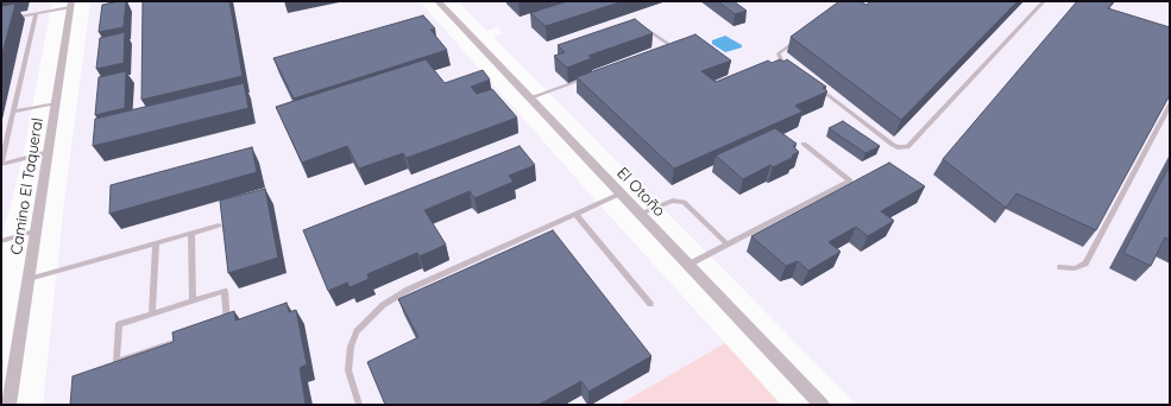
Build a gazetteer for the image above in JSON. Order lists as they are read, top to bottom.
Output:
{
  "streets": {
    "street": ["Camino El Taqueral", "El Otoño"]
  }
}
